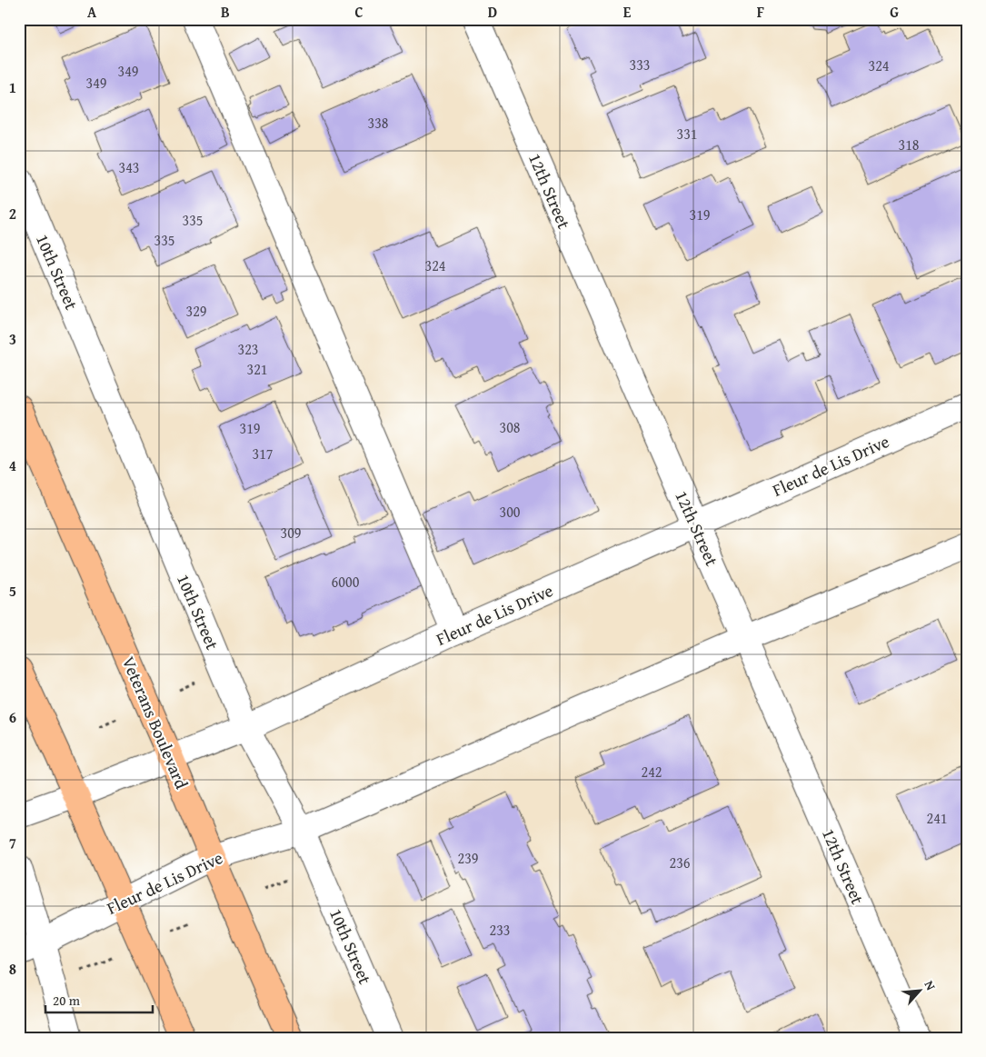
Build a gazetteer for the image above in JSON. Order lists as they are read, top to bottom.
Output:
{
  "streets": {
    "main road": ["Veterans Boulevard"],
    "street": ["12th Street", "10th Street", "Fleur de Lis Drive"]
  },
  "crossings": [
    ["12th Street", "Fleur de Lis Drive"],
    ["10th Street", "Fleur de Lis Drive"],
    ["Fleur de Lis Drive", "Veterans Boulevard"]
  ],
  "house_numbers": [
    "333",
    "324",
    "349",
    "349",
    "338",
    "331",
    "318",
    "343",
    "319",
    "335",
    "335",
    "324",
    "329",
    "323",
    "321",
    "308",
    "319",
    "317",
    "300",
    "309",
    "6000",
    "242",
    "241",
    "239",
    "236",
    "233"
  ],
  "scale_bar": "20 m",
  "north": "top right",
  "grid": {
    "columns": [
      "A",
      "B",
      "C",
      "D",
      "E",
      "F",
      "G"
    ],
    "rows": [
      "1",
      "2",
      "3",
      "4",
      "5",
      "6",
      "7",
      "8"
    ]
  }
}
